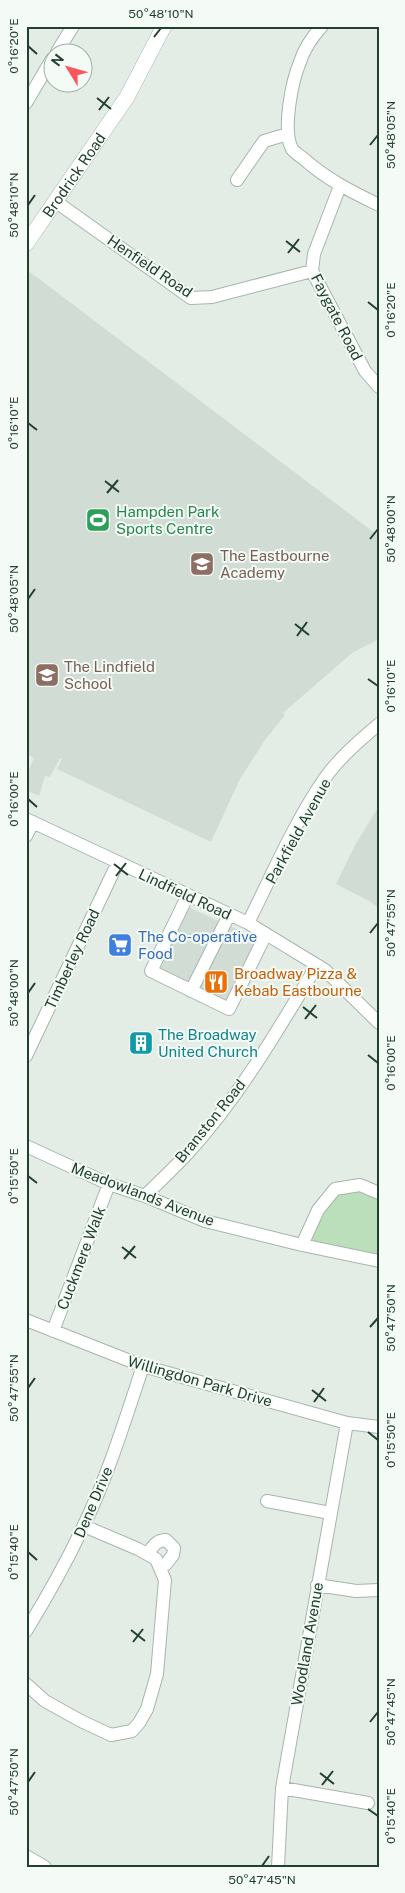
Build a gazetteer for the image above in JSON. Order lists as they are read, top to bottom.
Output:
{
  "streets": {
    "street": [
      "Brodrick Road",
      "Henfield Road",
      "Faygate Road",
      "Parkfield Avenue",
      "Lindfield Road",
      "Timberley Road",
      "Branston Road",
      "Meadowlands Avenue",
      "Cuckmere Walk",
      "Willingdon Park Drive",
      "Dene Drive",
      "Woodland Avenue"
    ]
  },
  "crossings": [
    ["Brodrick Road", "Henfield Road"],
    ["Henfield Road", "Faygate Road"],
    ["Parkfield Avenue", "Lindfield Road"],
    ["Lindfield Road", "Timberley Road"],
    ["Lindfield Road", "Branston Road"],
    ["Branston Road", "Meadowlands Avenue"],
    ["Meadowlands Avenue", "Cuckmere Walk"],
    ["Cuckmere Walk", "Willingdon Park Drive"],
    ["Willingdon Park Drive", "Dene Drive"],
    ["Willingdon Park Drive", "Woodland Avenue"]
  ],
  "places": {
    "sports": ["Hampden Park Sports Centre"],
    "school or university": ["The Eastbourne Academy", "The Lindfield School"],
    "supermarket": ["The Co-operative Food"],
    "restaurant": ["Broadway Pizza & Kebab Eastbourne"],
    "building": ["The Broadway United Church"]
  },
  "north": "top left",
  "coordinates": [
    "50°48'10\"N",
    "0°16'20\"E",
    "50°48'05\"N",
    "0°16'10\"E",
    "50°48'00\"N",
    "0°16'00\"E",
    "50°47'55\"N",
    "0°15'50\"E",
    "50°47'50\"N",
    "0°15'40\"E",
    "50°47'45\"N"
  ]
}
